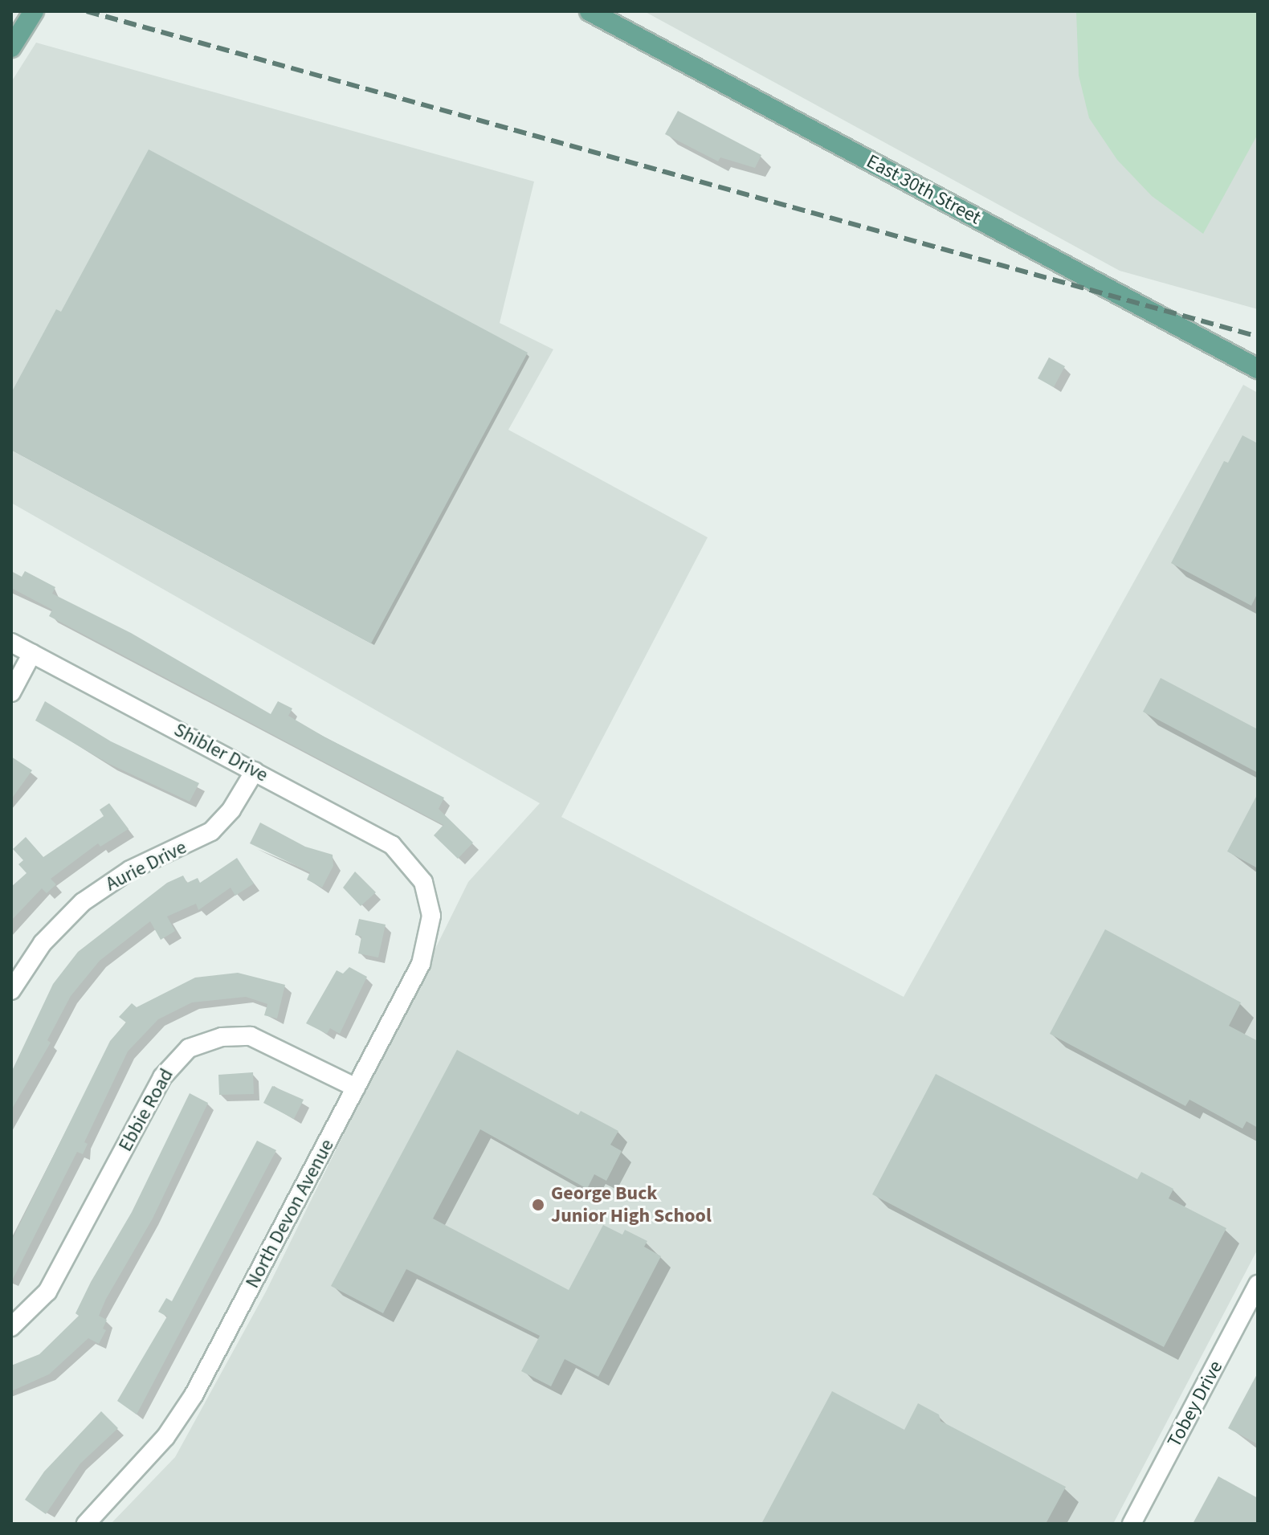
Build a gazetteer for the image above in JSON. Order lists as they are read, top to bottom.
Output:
{
  "streets": {
    "main road": ["East 30th Street"],
    "street": [
      "Shibler Drive",
      "Aurie Drive",
      "Ebbie Road",
      "North Devon Avenue",
      "Tobey Drive"
    ]
  },
  "crossings": [
    ["Shibler Drive", "Aurie Drive"],
    ["Shibler Drive", "North Devon Avenue"],
    ["Ebbie Road", "North Devon Avenue"]
  ],
  "places": ["George Buck Junior High School"]
}
